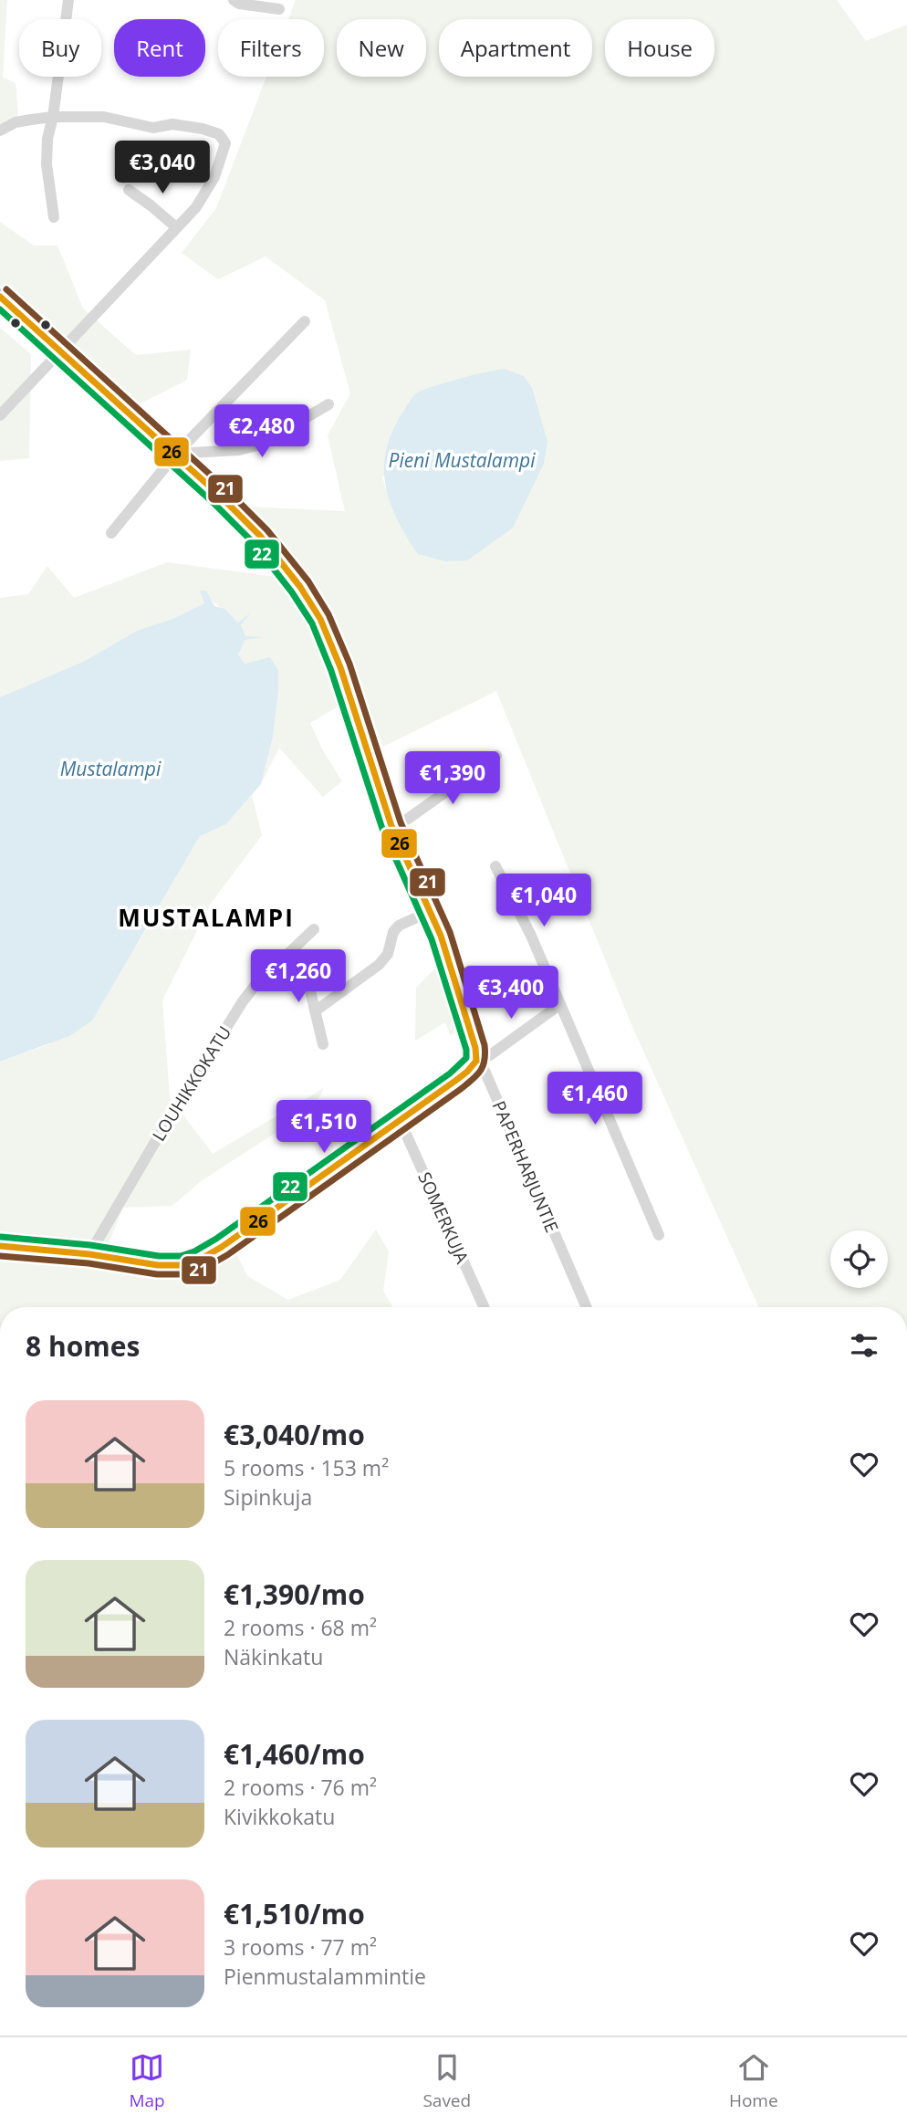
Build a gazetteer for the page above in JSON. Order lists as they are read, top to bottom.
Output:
{
  "streets": {
    "street": ["LOUHIKKOKATU", "PAPERHARJUNTIE", "SOMERKUJA"]
  },
  "districts": ["MUSTALAMPI"],
  "water": ["Pieni Mustalampi", "Mustalampi"],
  "lines": ["transit line 21", "transit line 26", "transit line 22"],
  "page": {
    "chip": [
      "Buy",
      "Rent",
      "Filters",
      "New",
      "Apartment",
      "House"
    ],
    "price": [
      "€3,040",
      "€2,480",
      "€1,390",
      "€1,040",
      "€1,260",
      "€3,400",
      "€1,460",
      "€1,510"
    ],
    "heading": "8 homes",
    "list": [
      {
        "name": "€3,040/mo",
        "note": "5 rooms · 153 m² · Sipinkuja"
      },
      {
        "name": "€1,390/mo",
        "note": "2 rooms · 68 m² · Näkinkatu"
      },
      {
        "name": "€1,460/mo",
        "note": "2 rooms · 76 m² · Kivikkokatu"
      },
      {
        "name": "€1,510/mo",
        "note": "3 rooms · 77 m² · Pienmustalammintie"
      }
    ],
    "tabs": ["Map", "Saved", "Home"]
  }
}
